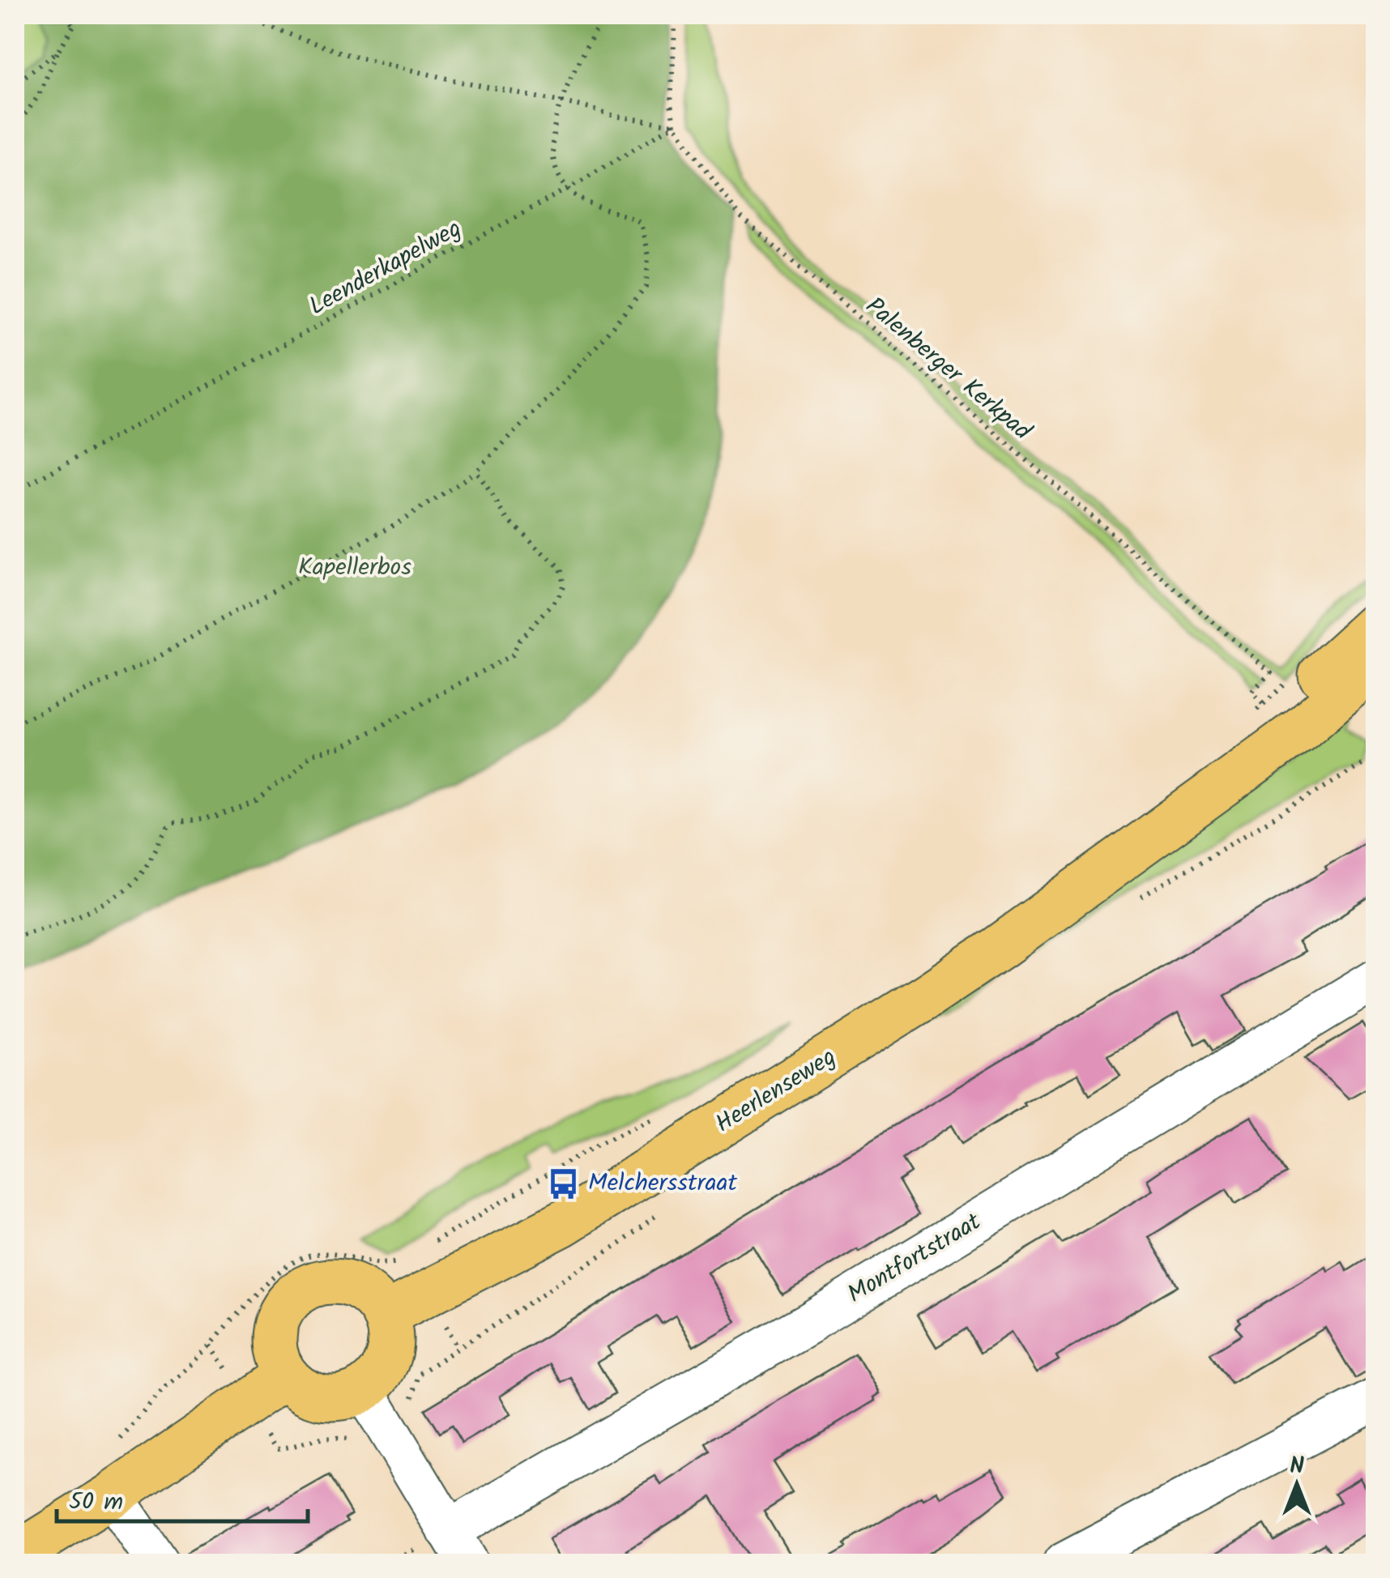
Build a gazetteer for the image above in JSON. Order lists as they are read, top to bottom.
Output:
{
  "streets": {
    "main road": ["Heerlenseweg"],
    "street": ["Montfortstraat"],
    "path": ["Leenderkapelweg", "Palenberger Kerkpad"]
  },
  "crossings": [
    ["Leenderkapelweg", "Palenberger Kerkpad"]
  ],
  "parks": ["Kapellerbos"],
  "places": {
    "bus stop": ["Melchersstraat"]
  },
  "scale_bar": "50 m",
  "north": "top"
}
